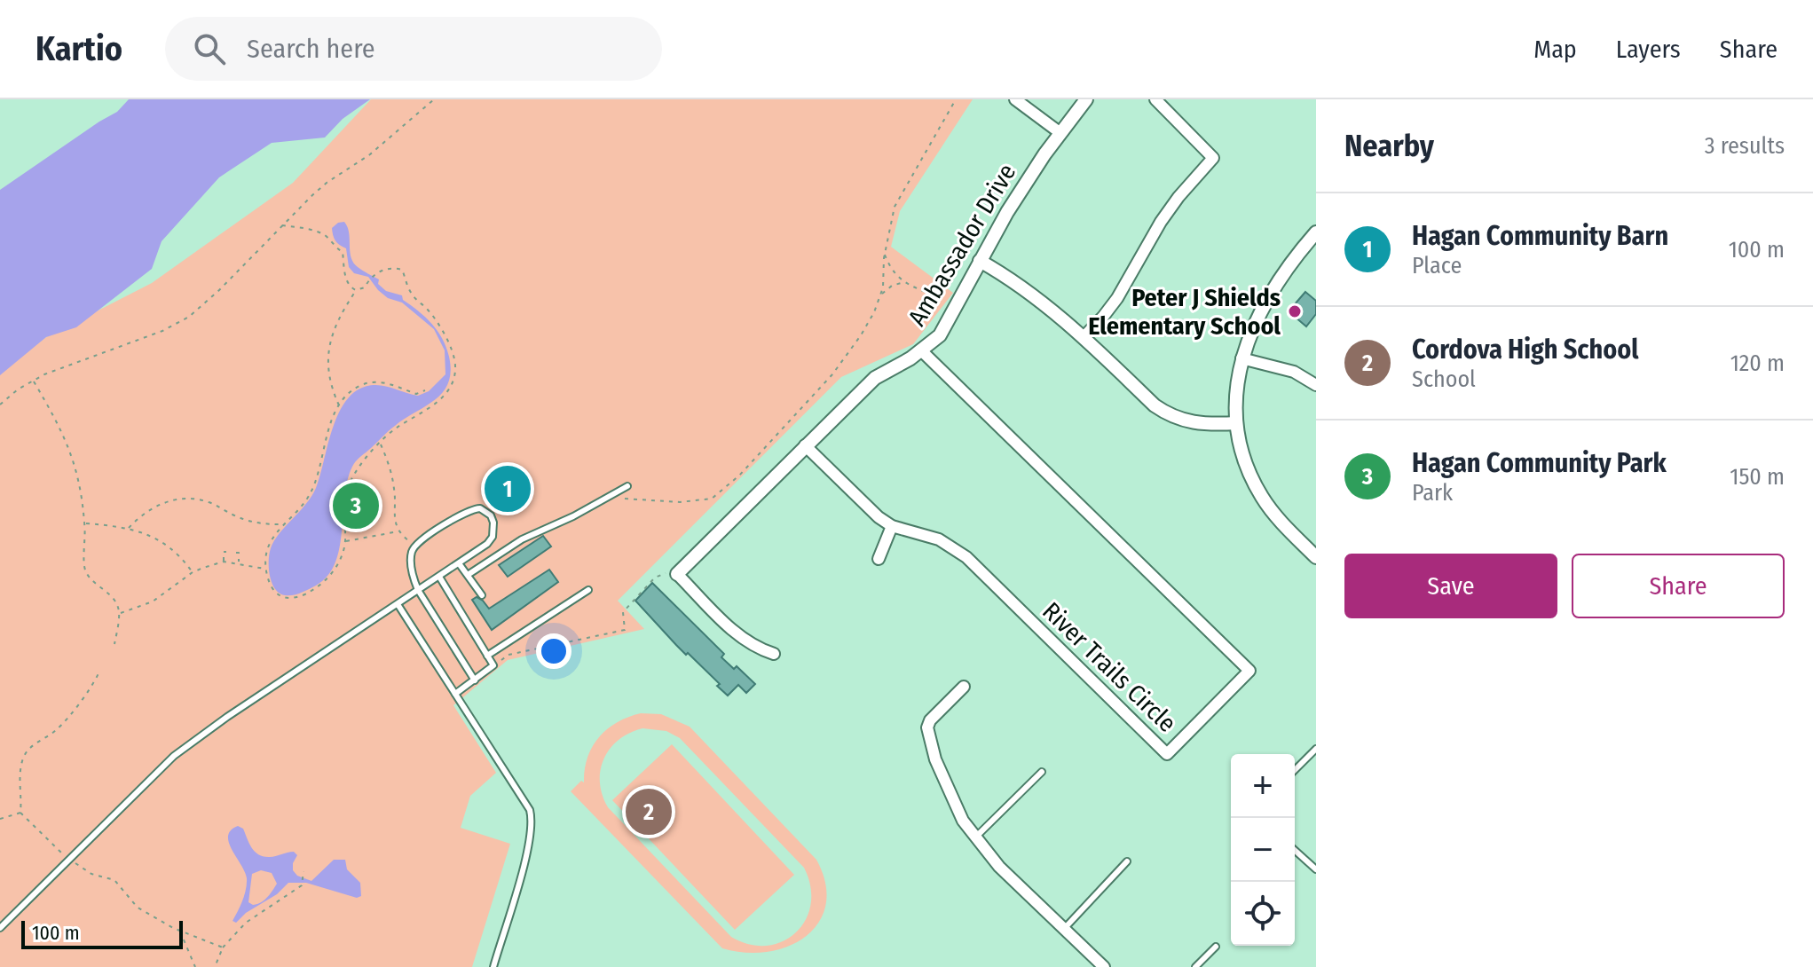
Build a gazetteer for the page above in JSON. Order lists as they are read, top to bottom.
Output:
{
  "streets": {
    "street": ["Ambassador Drive", "River Trails Circle"]
  },
  "crossings": [
    ["Ambassador Drive", "River Trails Circle"]
  ],
  "places": ["Peter J Shields Elementary School"],
  "scale_bar": "100 m",
  "page": {
    "header": "Kartio",
    "search": "Search here",
    "nav": ["Map", "Layers", "Share"],
    "heading": ["Nearby", "3 results"],
    "list": [
      {
        "mark": "1",
        "name": "Hagan Community Barn",
        "note": "Place",
        "value": "100 m"
      },
      {
        "mark": "2",
        "name": "Cordova High School",
        "note": "School",
        "value": "120 m"
      },
      {
        "mark": "3",
        "name": "Hagan Community Park",
        "note": "Park",
        "value": "150 m"
      }
    ],
    "pins": ["1", "3", "2"],
    "buttons": ["Save", "Share"],
    "map_buttons": ["+", "−"],
    "scale": "100 m"
  }
}
